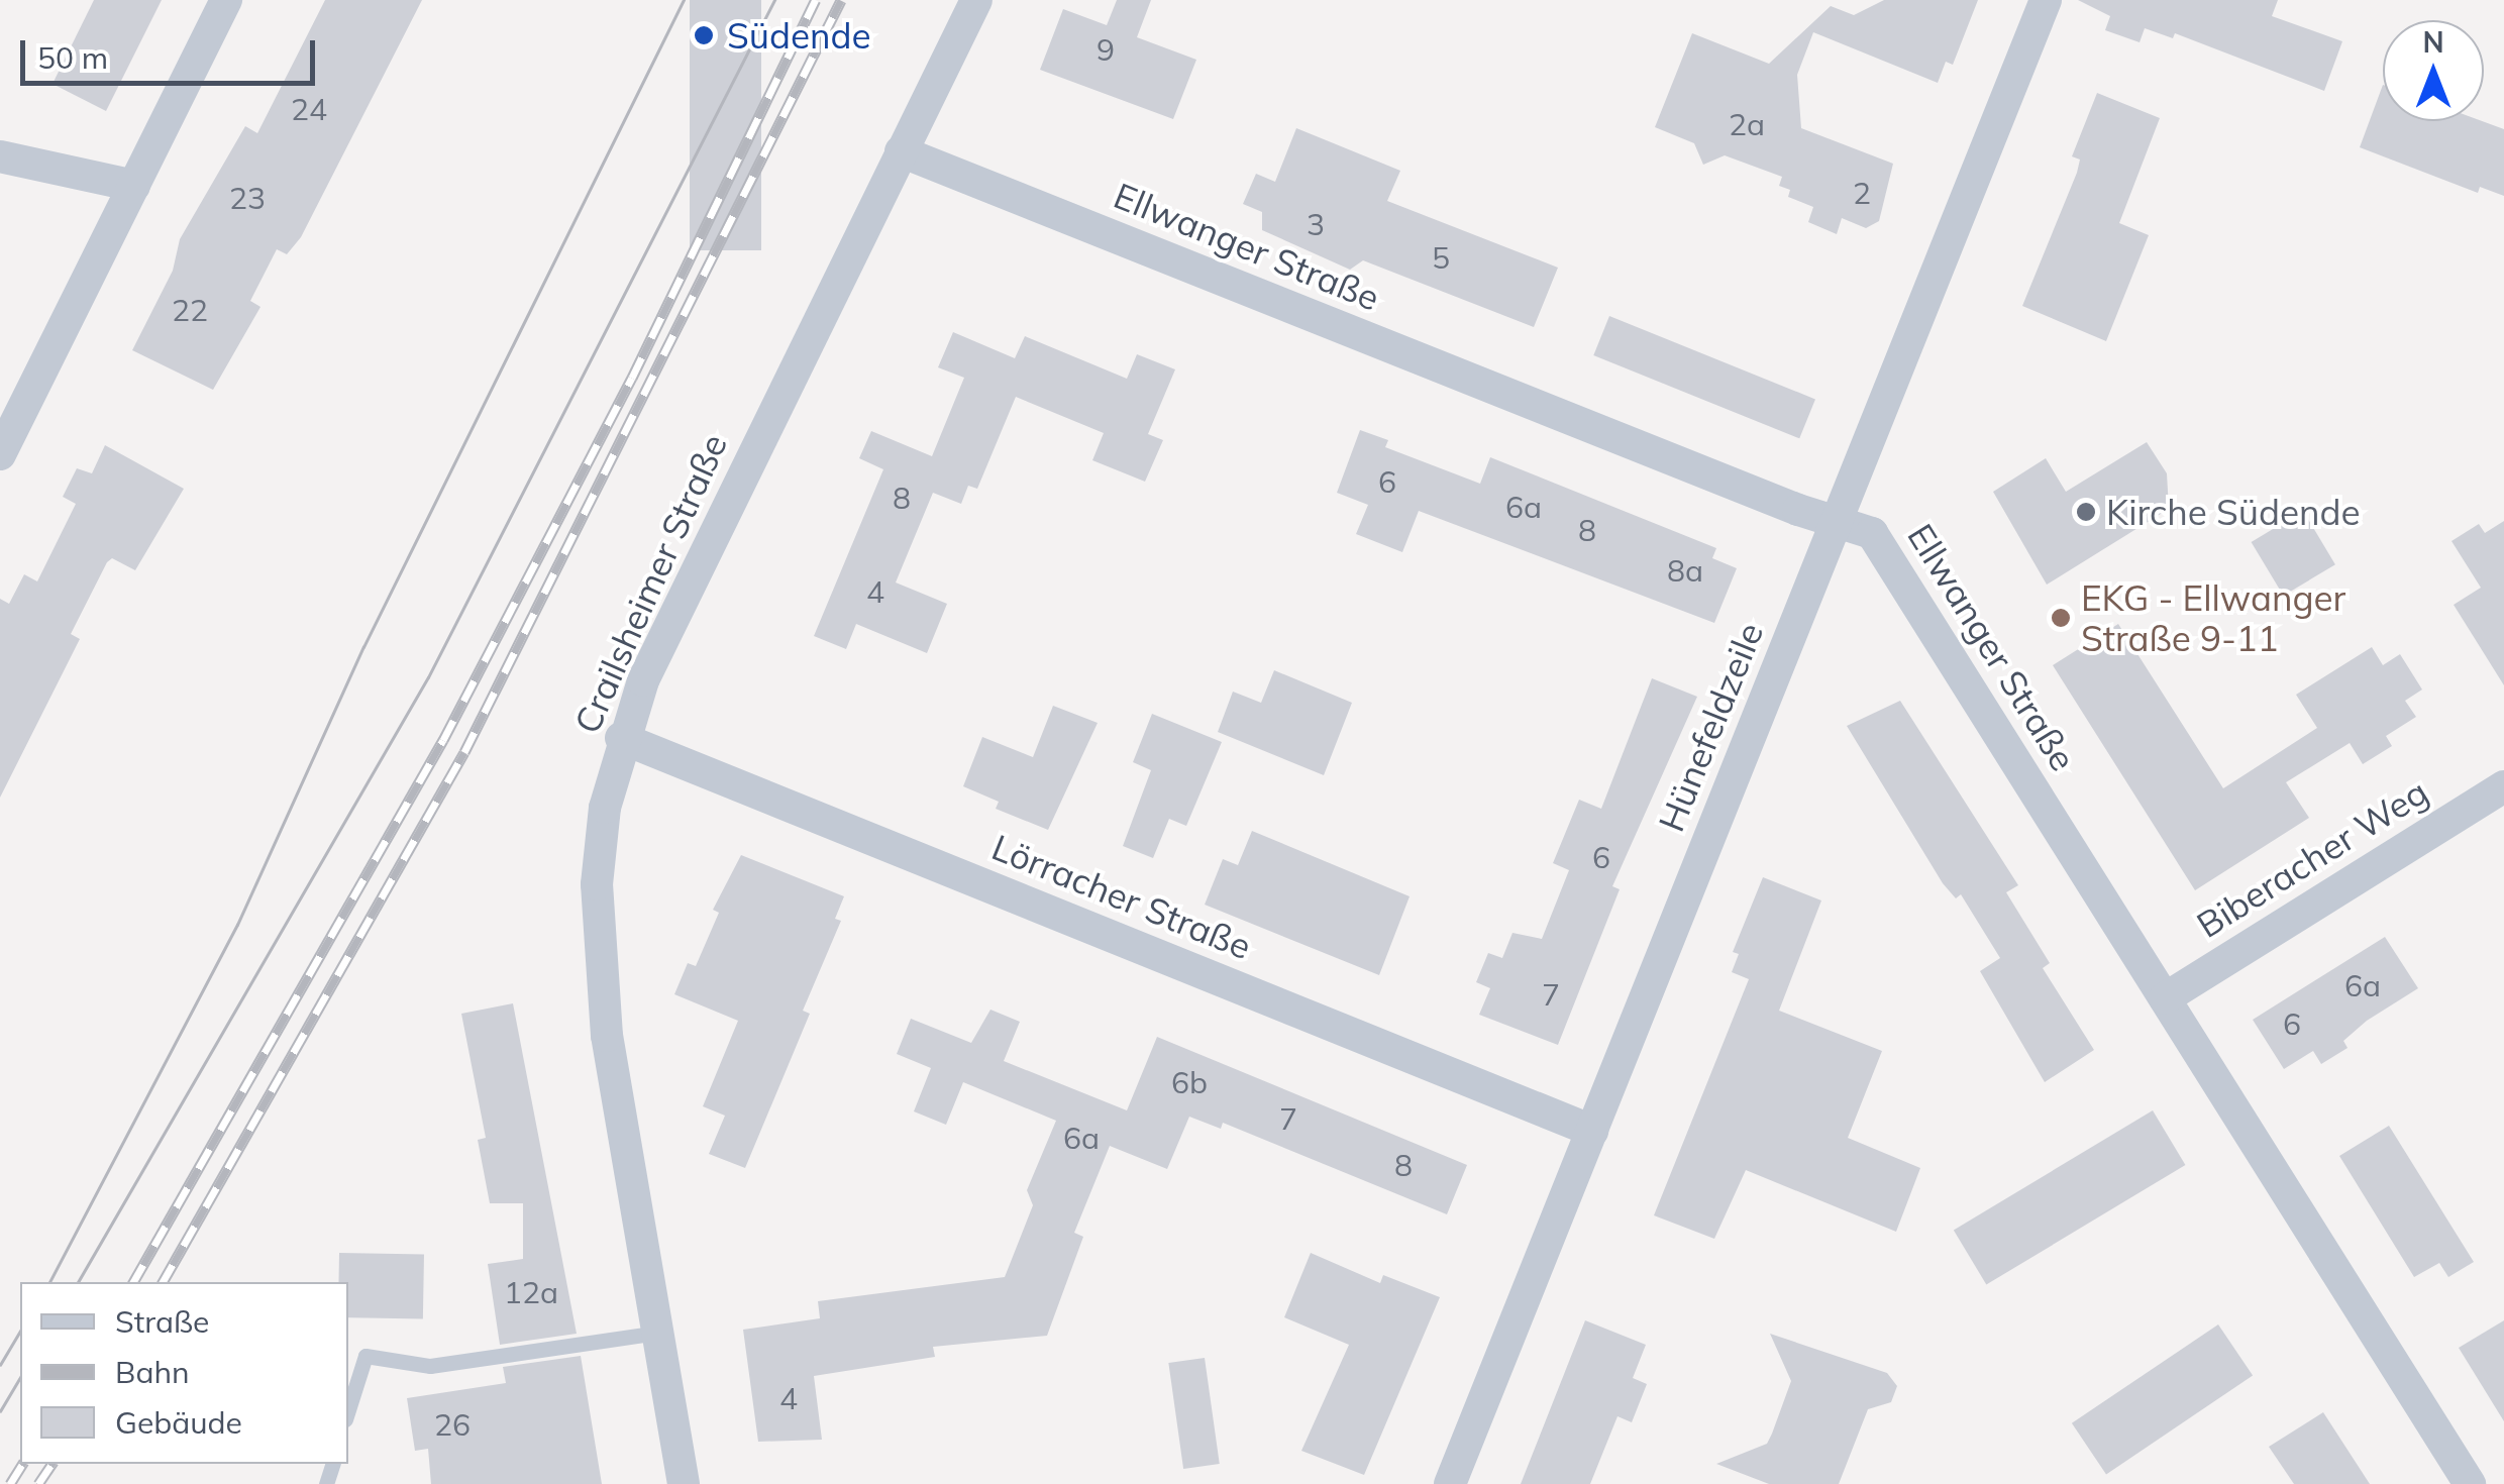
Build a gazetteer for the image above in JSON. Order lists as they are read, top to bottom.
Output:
{
  "streets": {
    "street": [
      "Ellwanger Straße",
      "Crailsheimer Straße",
      "Hünefeldzeile",
      "Biberacher Weg",
      "Lörracher Straße"
    ]
  },
  "crossings": [
    ["Ellwanger Straße", "Crailsheimer Straße"],
    ["Ellwanger Straße", "Hünefeldzeile"],
    ["Ellwanger Straße", "Biberacher Weg"],
    ["Crailsheimer Straße", "Lörracher Straße"],
    ["Hünefeldzeile", "Lörracher Straße"]
  ],
  "places": ["Südende", "Kirche Südende", "EKG - Ellwanger Straße 9-11"],
  "house_numbers": [
    "9",
    "24",
    "2a",
    "2",
    "23",
    "3",
    "5",
    "22",
    "6",
    "8",
    "6a",
    "8",
    "8a",
    "4",
    "6",
    "6a",
    "7",
    "6",
    "6b",
    "7",
    "6a",
    "8",
    "12a",
    "4",
    "26"
  ],
  "legend": ["Straße", "Bahn", "Gebäude"],
  "scale_bar": "50 m",
  "north": "top"
}
